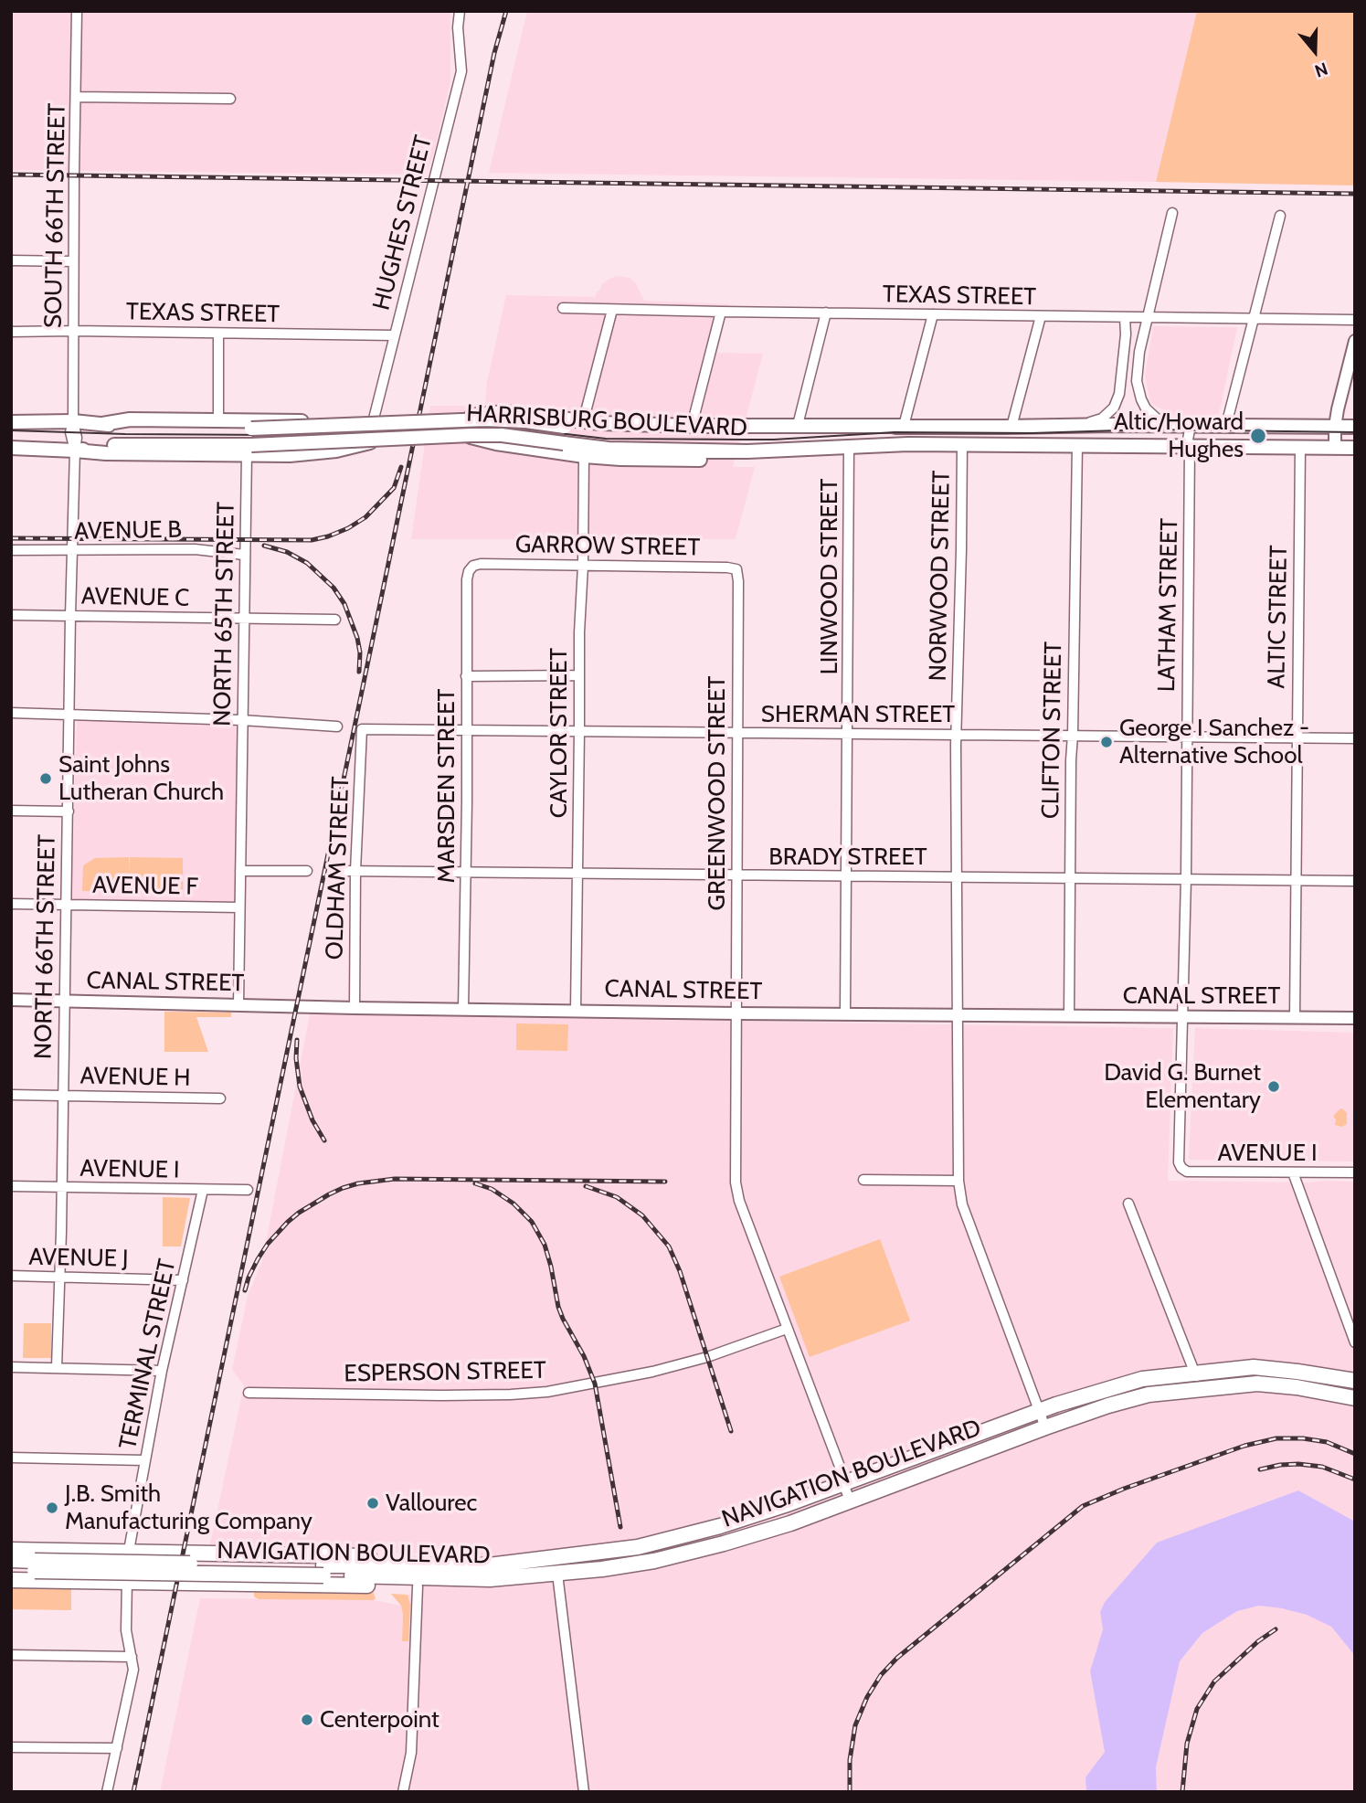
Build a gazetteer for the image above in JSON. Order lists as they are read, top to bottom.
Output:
{
  "streets": {
    "main road": ["HARRISBURG BOULEVARD", "NAVIGATION BOULEVARD"],
    "street": [
      "SOUTH 66TH STREET",
      "HUGHES STREET",
      "TEXAS STREET",
      "AVENUE B",
      "GARROW STREET",
      "NORWOOD STREET",
      "LINWOOD STREET",
      "AVENUE C",
      "LATHAM STREET",
      "NORTH 65TH STREET",
      "ALTIC STREET",
      "SHERMAN STREET",
      "CLIFTON STREET",
      "CAYLOR STREET",
      "MARSDEN STREET",
      "GREENWOOD STREET",
      "BRADY STREET",
      "OLDHAM STREET",
      "AVENUE F",
      "NORTH 66TH STREET",
      "CANAL STREET",
      "AVENUE H",
      "AVENUE I",
      "AVENUE J",
      "TERMINAL STREET",
      "ESPERSON STREET"
    ]
  },
  "crossings": [
    ["SOUTH 66TH STREET", "TEXAS STREET"],
    ["SOUTH 66TH STREET", "HARRISBURG BOULEVARD"],
    ["SOUTH 66TH STREET", "NORTH 66TH STREET"],
    ["HUGHES STREET", "TEXAS STREET"],
    ["HARRISBURG BOULEVARD", "NORWOOD STREET"],
    ["HARRISBURG BOULEVARD", "LINWOOD STREET"],
    ["HARRISBURG BOULEVARD", "LATHAM STREET"],
    ["HARRISBURG BOULEVARD", "NORTH 65TH STREET"],
    ["HARRISBURG BOULEVARD", "ALTIC STREET"],
    ["HARRISBURG BOULEVARD", "CLIFTON STREET"],
    ["HARRISBURG BOULEVARD", "NORTH 66TH STREET"],
    ["AVENUE B", "NORTH 65TH STREET"],
    ["AVENUE B", "NORTH 66TH STREET"],
    ["GARROW STREET", "CAYLOR STREET"],
    ["GARROW STREET", "MARSDEN STREET"],
    ["GARROW STREET", "GREENWOOD STREET"],
    ["NORWOOD STREET", "SHERMAN STREET"],
    ["NORWOOD STREET", "BRADY STREET"],
    ["NORWOOD STREET", "CANAL STREET"],
    ["NORWOOD STREET", "NAVIGATION BOULEVARD"],
    ["LINWOOD STREET", "SHERMAN STREET"],
    ["LINWOOD STREET", "BRADY STREET"],
    ["LINWOOD STREET", "CANAL STREET"],
    ["AVENUE C", "NORTH 65TH STREET"],
    ["AVENUE C", "NORTH 66TH STREET"],
    ["LATHAM STREET", "SHERMAN STREET"],
    ["LATHAM STREET", "BRADY STREET"],
    ["LATHAM STREET", "CANAL STREET"],
    ["LATHAM STREET", "AVENUE I"],
    ["NORTH 65TH STREET", "AVENUE F"],
    ["NORTH 65TH STREET", "CANAL STREET"],
    ["ALTIC STREET", "SHERMAN STREET"],
    ["ALTIC STREET", "BRADY STREET"],
    ["ALTIC STREET", "CANAL STREET"],
    ["SHERMAN STREET", "CLIFTON STREET"],
    ["SHERMAN STREET", "CAYLOR STREET"],
    ["SHERMAN STREET", "MARSDEN STREET"],
    ["SHERMAN STREET", "GREENWOOD STREET"],
    ["SHERMAN STREET", "OLDHAM STREET"],
    ["CLIFTON STREET", "BRADY STREET"],
    ["CLIFTON STREET", "CANAL STREET"],
    ["CAYLOR STREET", "BRADY STREET"],
    ["CAYLOR STREET", "CANAL STREET"],
    ["MARSDEN STREET", "BRADY STREET"],
    ["MARSDEN STREET", "CANAL STREET"],
    ["GREENWOOD STREET", "BRADY STREET"],
    ["GREENWOOD STREET", "CANAL STREET"],
    ["GREENWOOD STREET", "ESPERSON STREET"],
    ["GREENWOOD STREET", "NAVIGATION BOULEVARD"],
    ["BRADY STREET", "OLDHAM STREET"],
    ["OLDHAM STREET", "CANAL STREET"],
    ["AVENUE F", "NORTH 66TH STREET"],
    ["NORTH 66TH STREET", "CANAL STREET"],
    ["NORTH 66TH STREET", "AVENUE H"],
    ["NORTH 66TH STREET", "AVENUE I"],
    ["NORTH 66TH STREET", "AVENUE J"],
    ["AVENUE I", "TERMINAL STREET"],
    ["AVENUE J", "TERMINAL STREET"]
  ],
  "places": [
    "Altic/Howard Hughes",
    "George I Sanchez - Alternative School",
    "Saint Johns Lutheran Church",
    "David G. Burnet Elementary",
    "Vallourec",
    "J.B. Smith Manufacturing Company",
    "Centerpoint"
  ],
  "north": "bottom"
}
